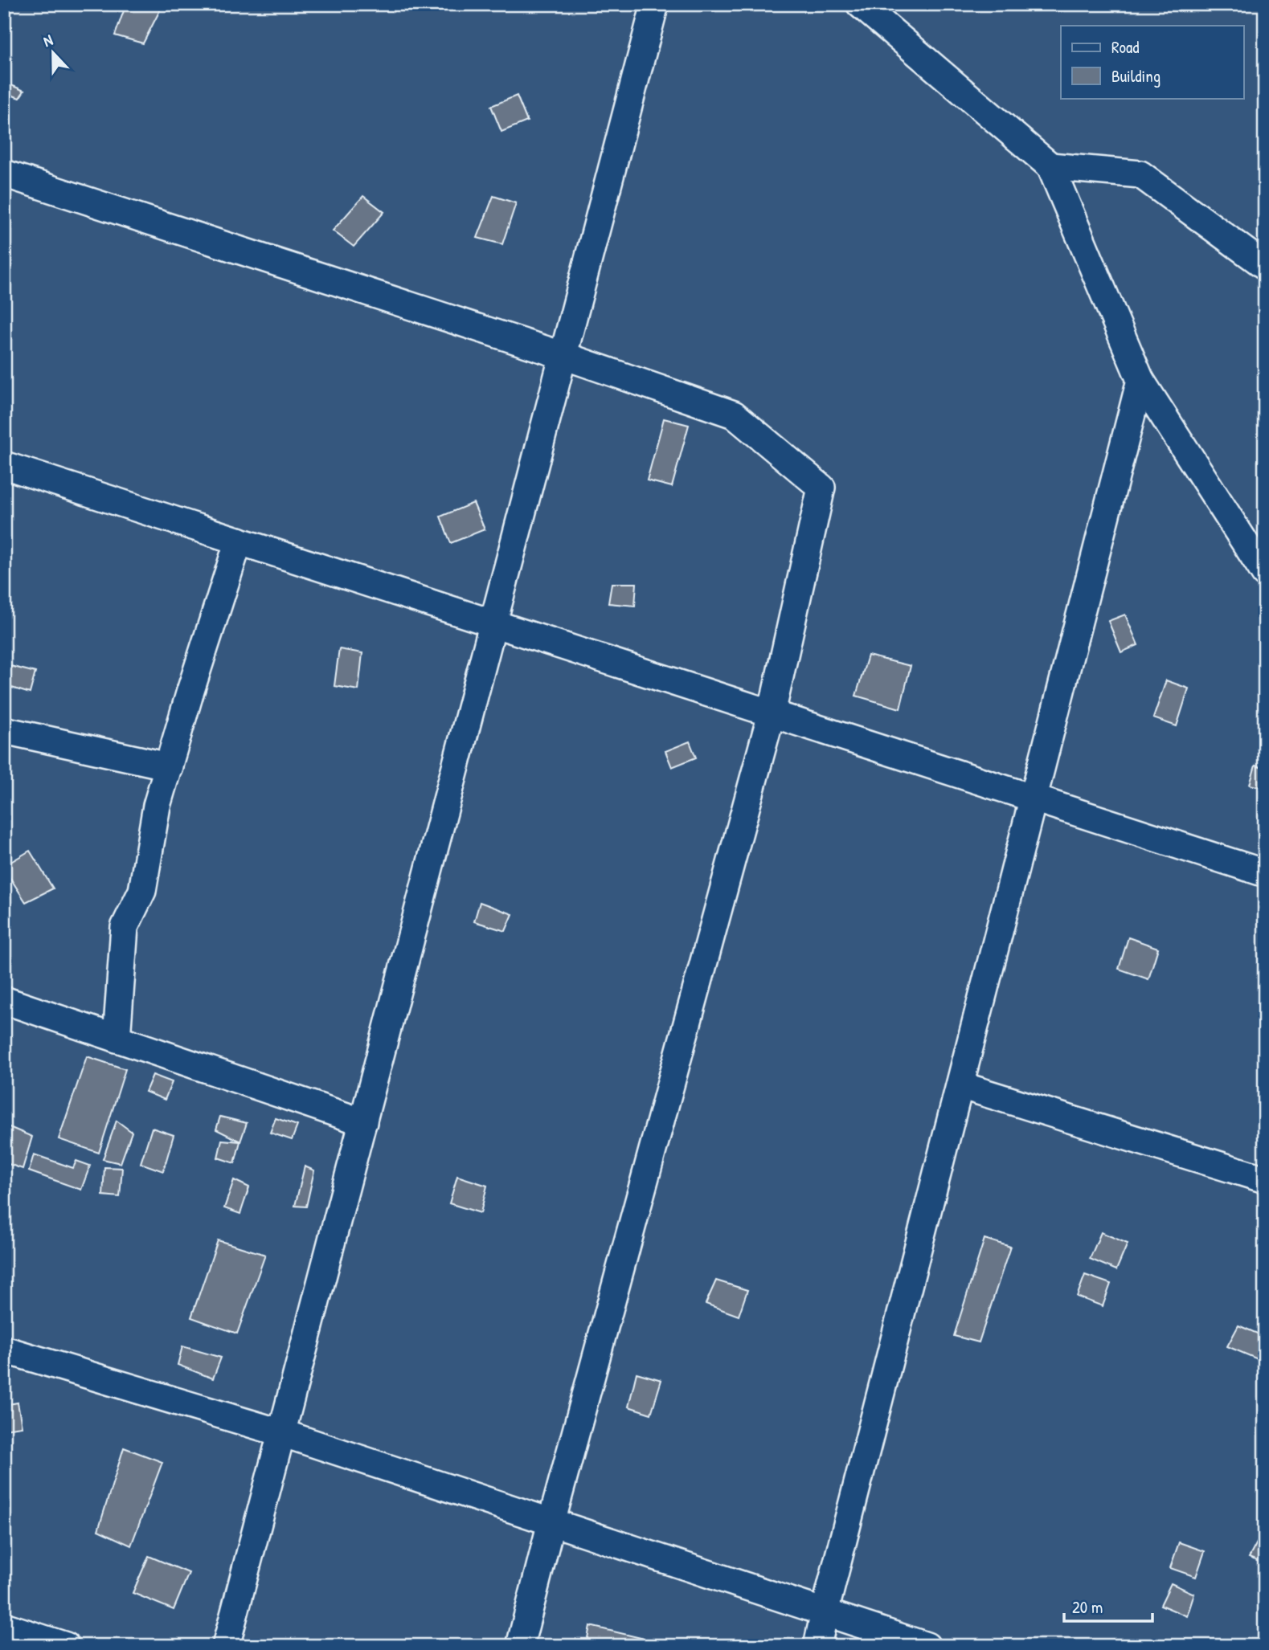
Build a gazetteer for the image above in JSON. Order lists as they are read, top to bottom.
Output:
{
  "legend": ["Road", "Building"],
  "scale_bar": "20 m",
  "north": "top"
}
